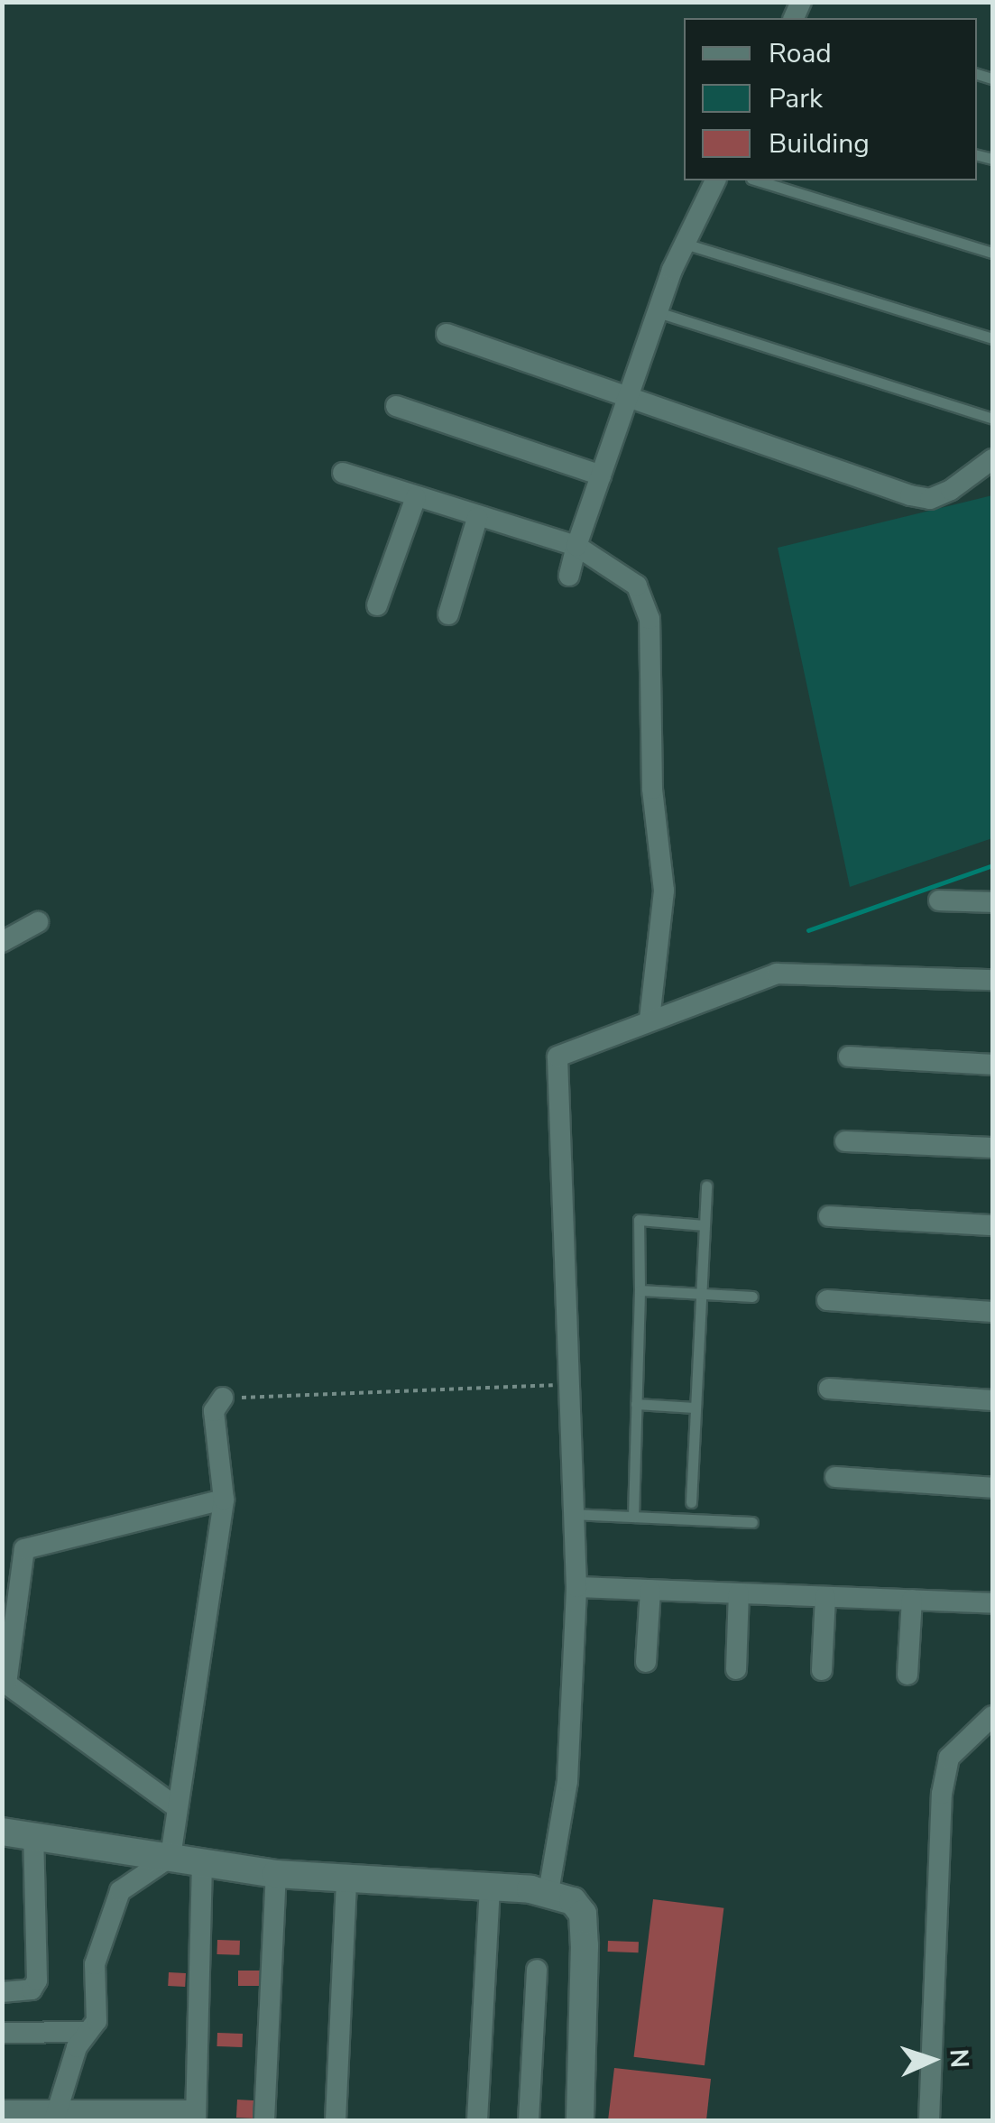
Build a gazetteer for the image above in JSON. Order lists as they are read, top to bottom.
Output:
{
  "legend": ["Road", "Park", "Building"],
  "north": "right"
}
